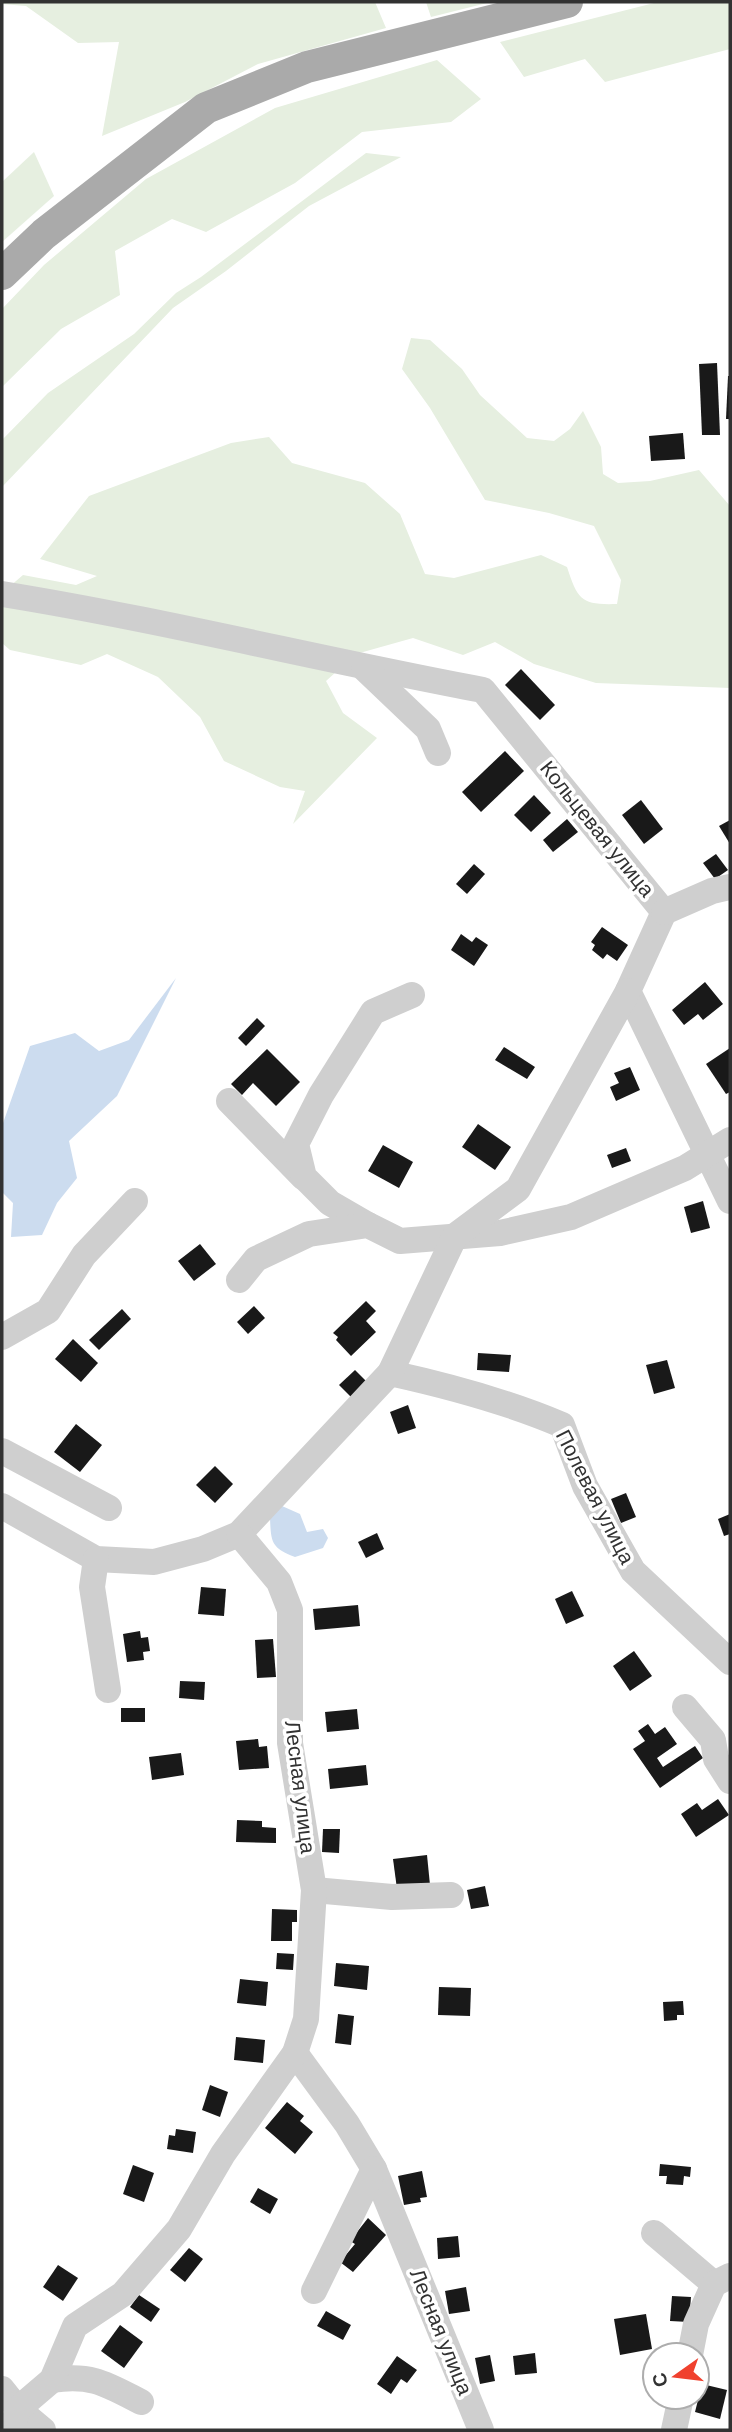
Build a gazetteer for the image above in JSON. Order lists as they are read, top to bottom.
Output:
{
  "streets": {
    "street": ["Кольцевая улица", "Полевая улица", "Лесная улица"]
  },
  "north": "left"
}
